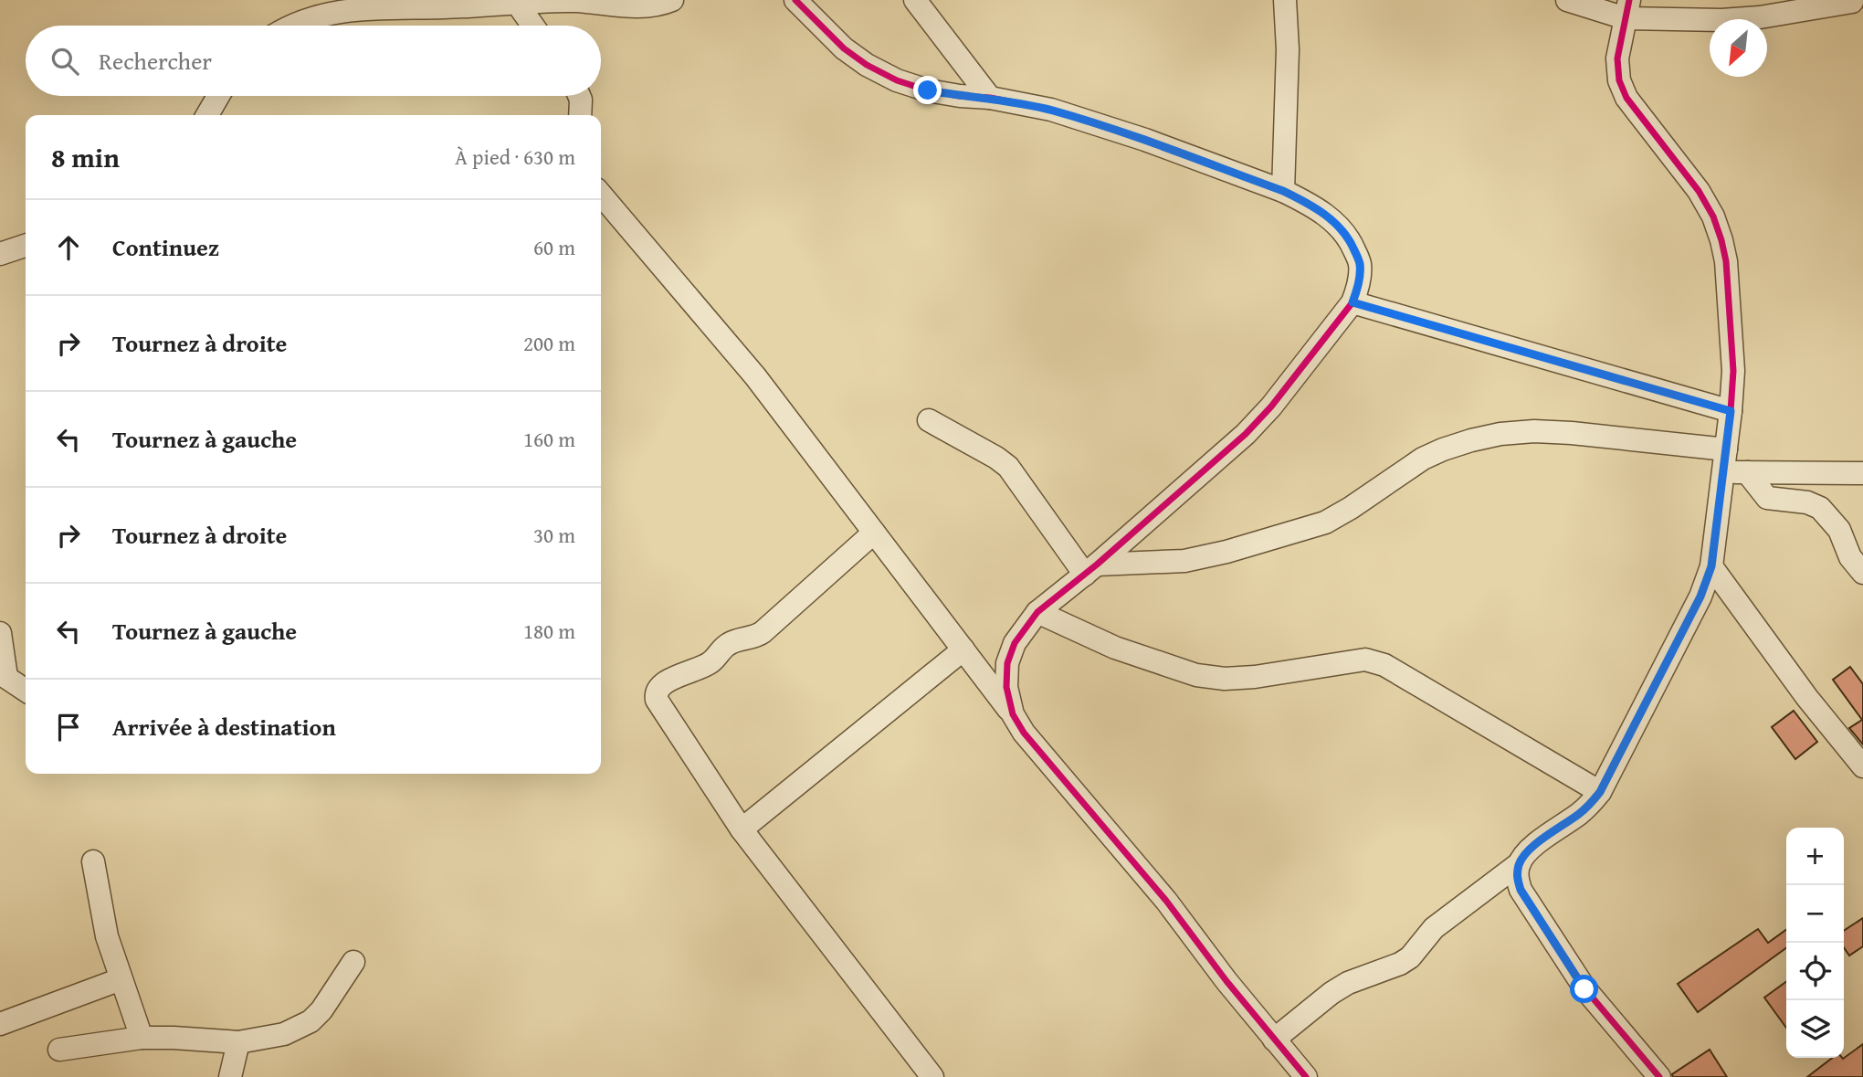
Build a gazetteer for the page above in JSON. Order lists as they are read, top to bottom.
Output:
{
  "north": "bottom left",
  "page": {
    "search": "Rechercher",
    "heading": ["8 min", "À pied · 630 m"],
    "list": [
      ["Continuez", "60 m"],
      ["Tournez à droite", "200 m"],
      ["Tournez à gauche", "160 m"],
      ["Tournez à droite", "30 m"],
      ["Tournez à gauche", "180 m"],
      "Arrivée à destination"
    ],
    "map_buttons": ["+", "−"]
  }
}
